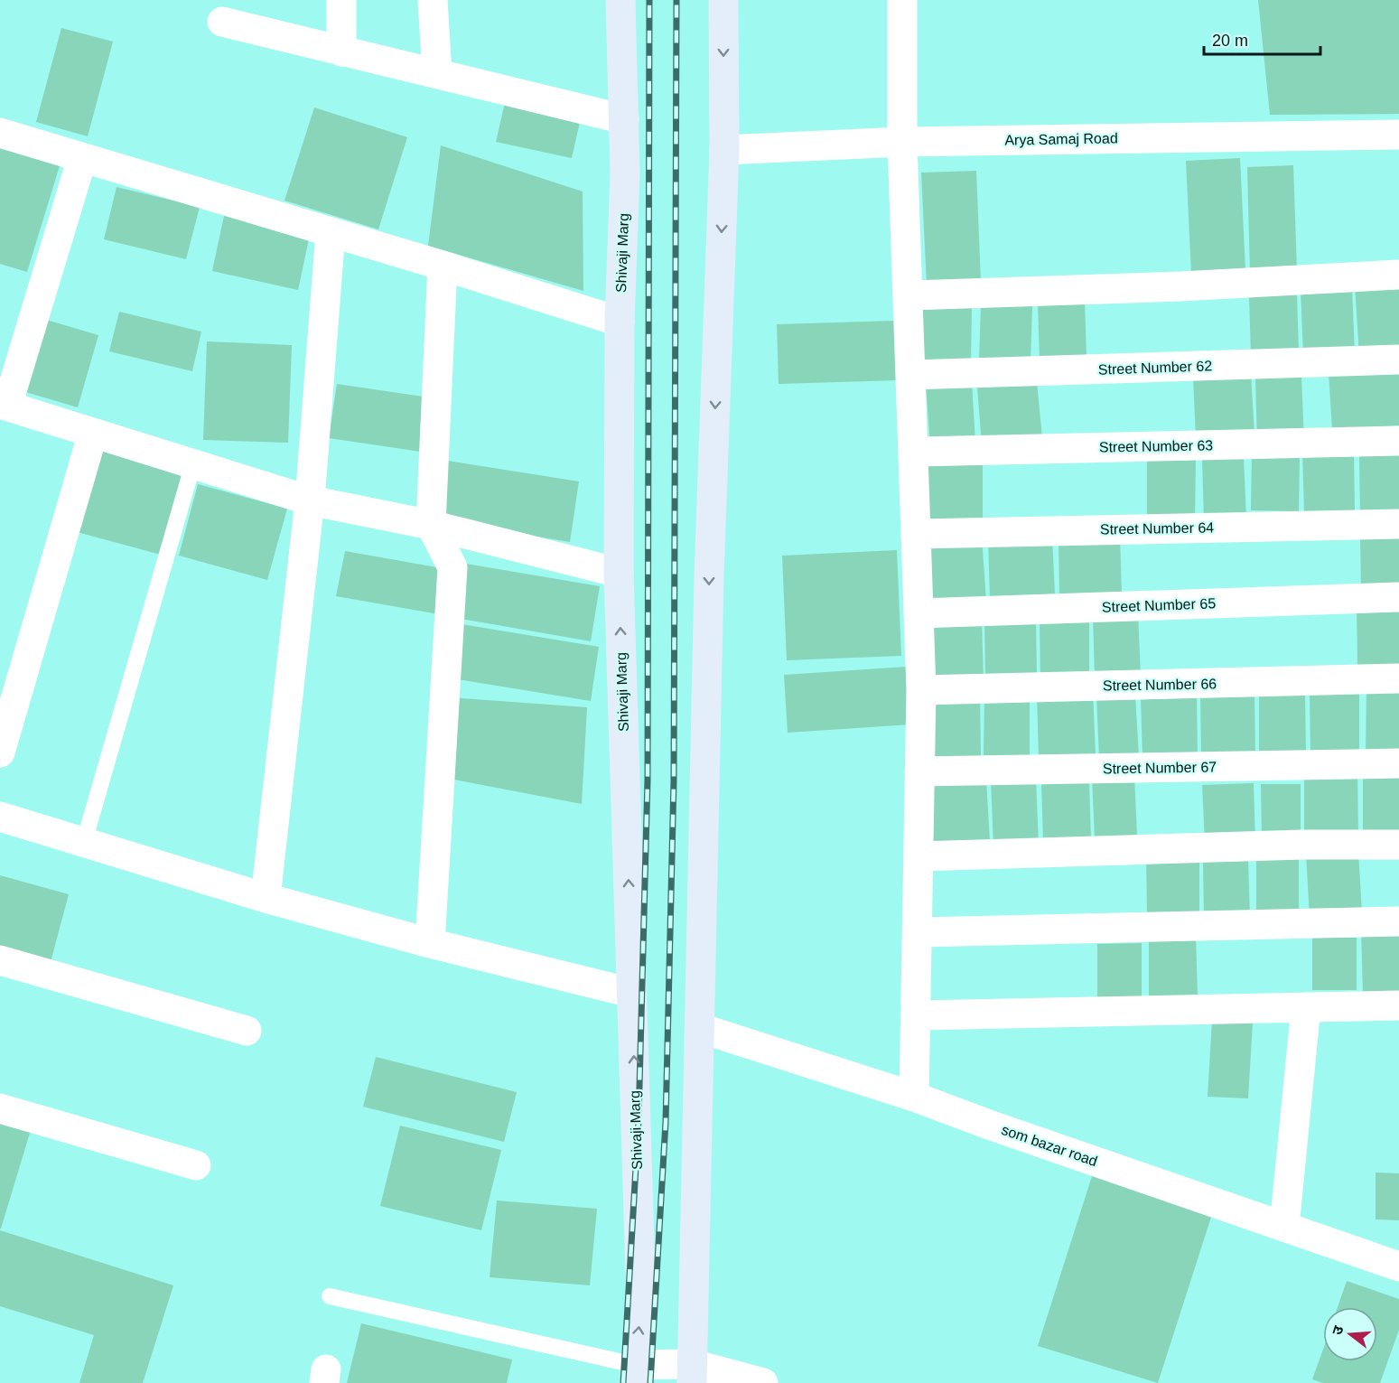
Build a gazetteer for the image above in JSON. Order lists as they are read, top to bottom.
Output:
{
  "streets": {
    "main road": ["Shivaji Marg"],
    "street": [
      "Arya Samaj Road",
      "Street Number 62",
      "Street Number 63",
      "Street Number 64",
      "Street Number 65",
      "Street Number 66",
      "Street Number 67",
      "som bazar road"
    ]
  },
  "scale_bar": "20 m",
  "north": "left"
}
